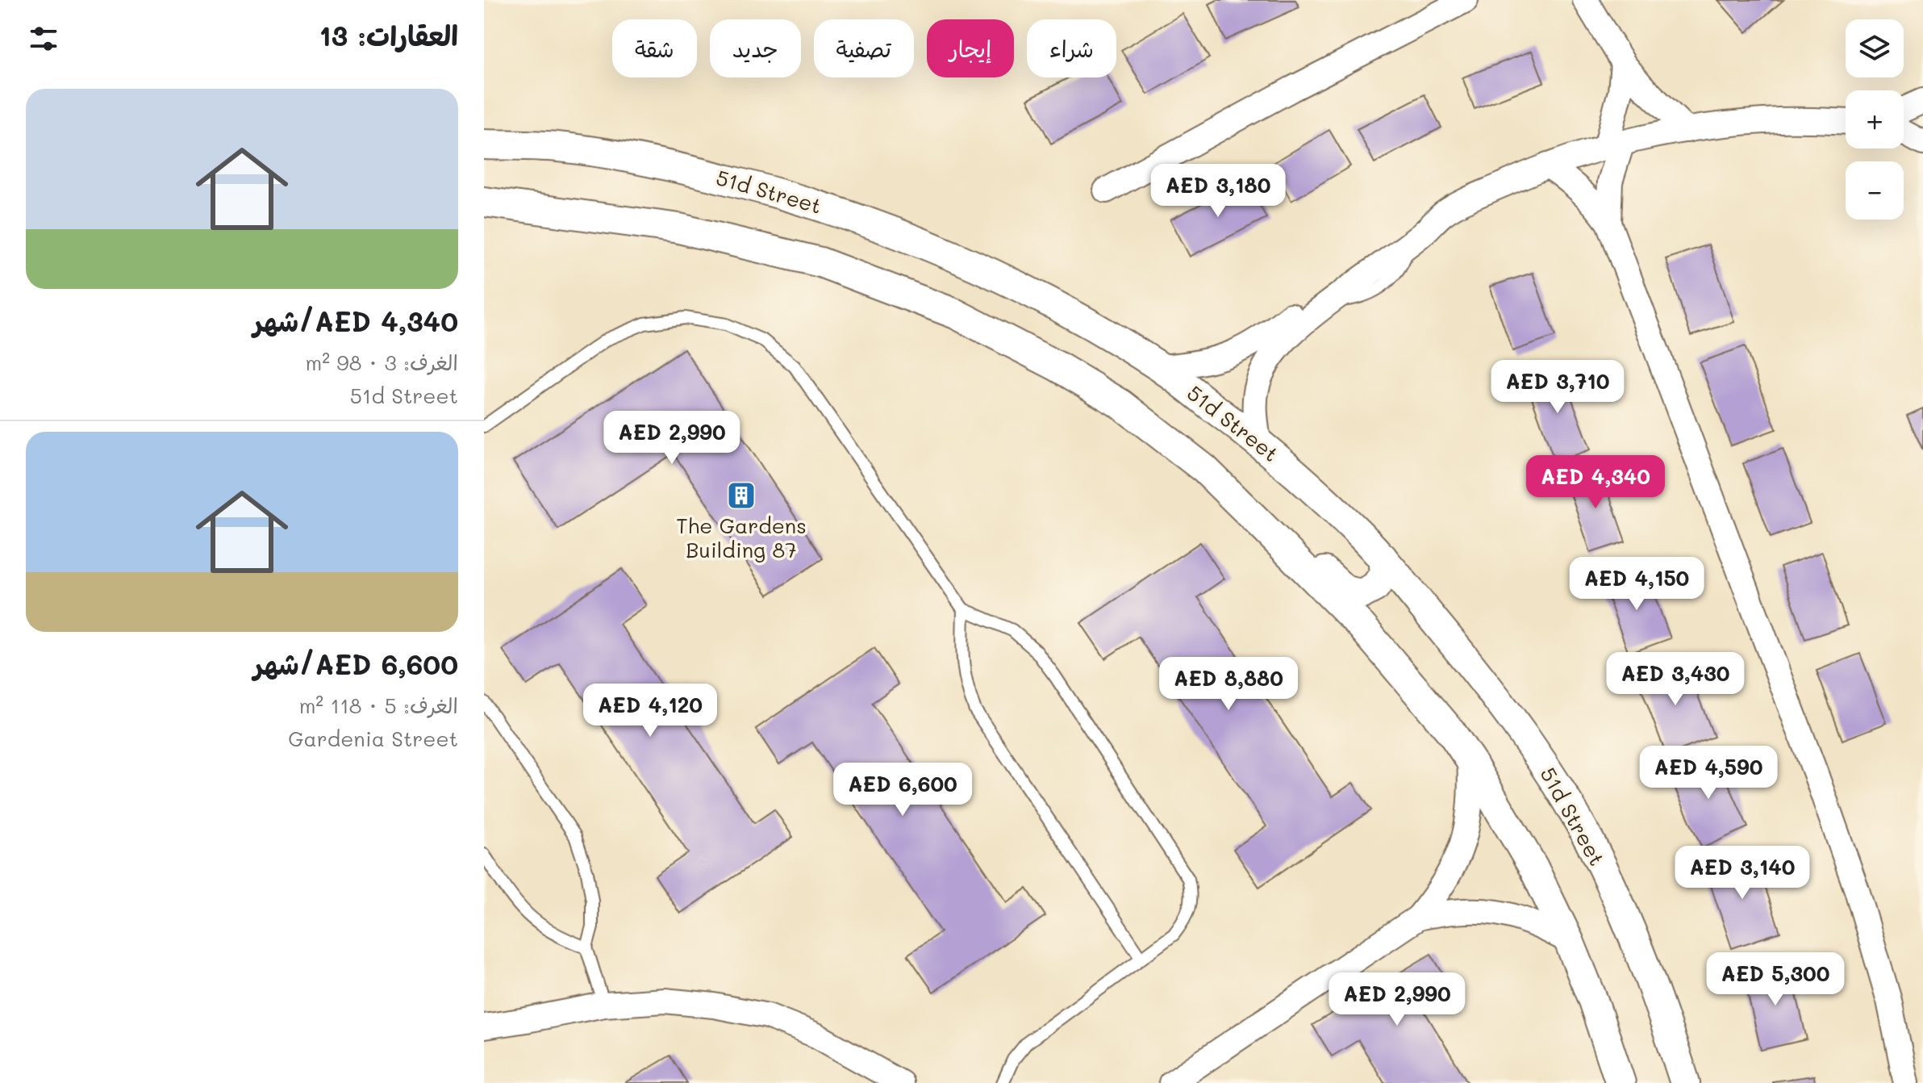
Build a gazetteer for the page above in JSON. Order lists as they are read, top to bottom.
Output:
{
  "streets": {
    "street": ["51d Street"]
  },
  "places": {
    "building": ["The Gardens Building 87"]
  },
  "page": {
    "heading": "العقارات: 13",
    "map_buttons": ["+", "−"],
    "chip": [
      "شراء",
      "إيجار",
      "تصفية",
      "جديد",
      "شقة"
    ],
    "list": [
      {
        "name": "AED 4,340/شهر",
        "note": "الغرف: 3 · 98 m² · 51d Street"
      },
      {
        "name": "AED 6,600/شهر",
        "note": "الغرف: 5 · 118 m² · Gardenia Street"
      }
    ],
    "price": [
      "AED 3,180",
      "AED 3,710",
      "AED 2,990",
      "AED 4,340",
      "AED 4,150",
      "AED 3,430",
      "AED 8,880",
      "AED 4,120",
      "AED 4,590",
      "AED 6,600",
      "AED 3,140",
      "AED 5,300",
      "AED 2,990"
    ]
  }
}
